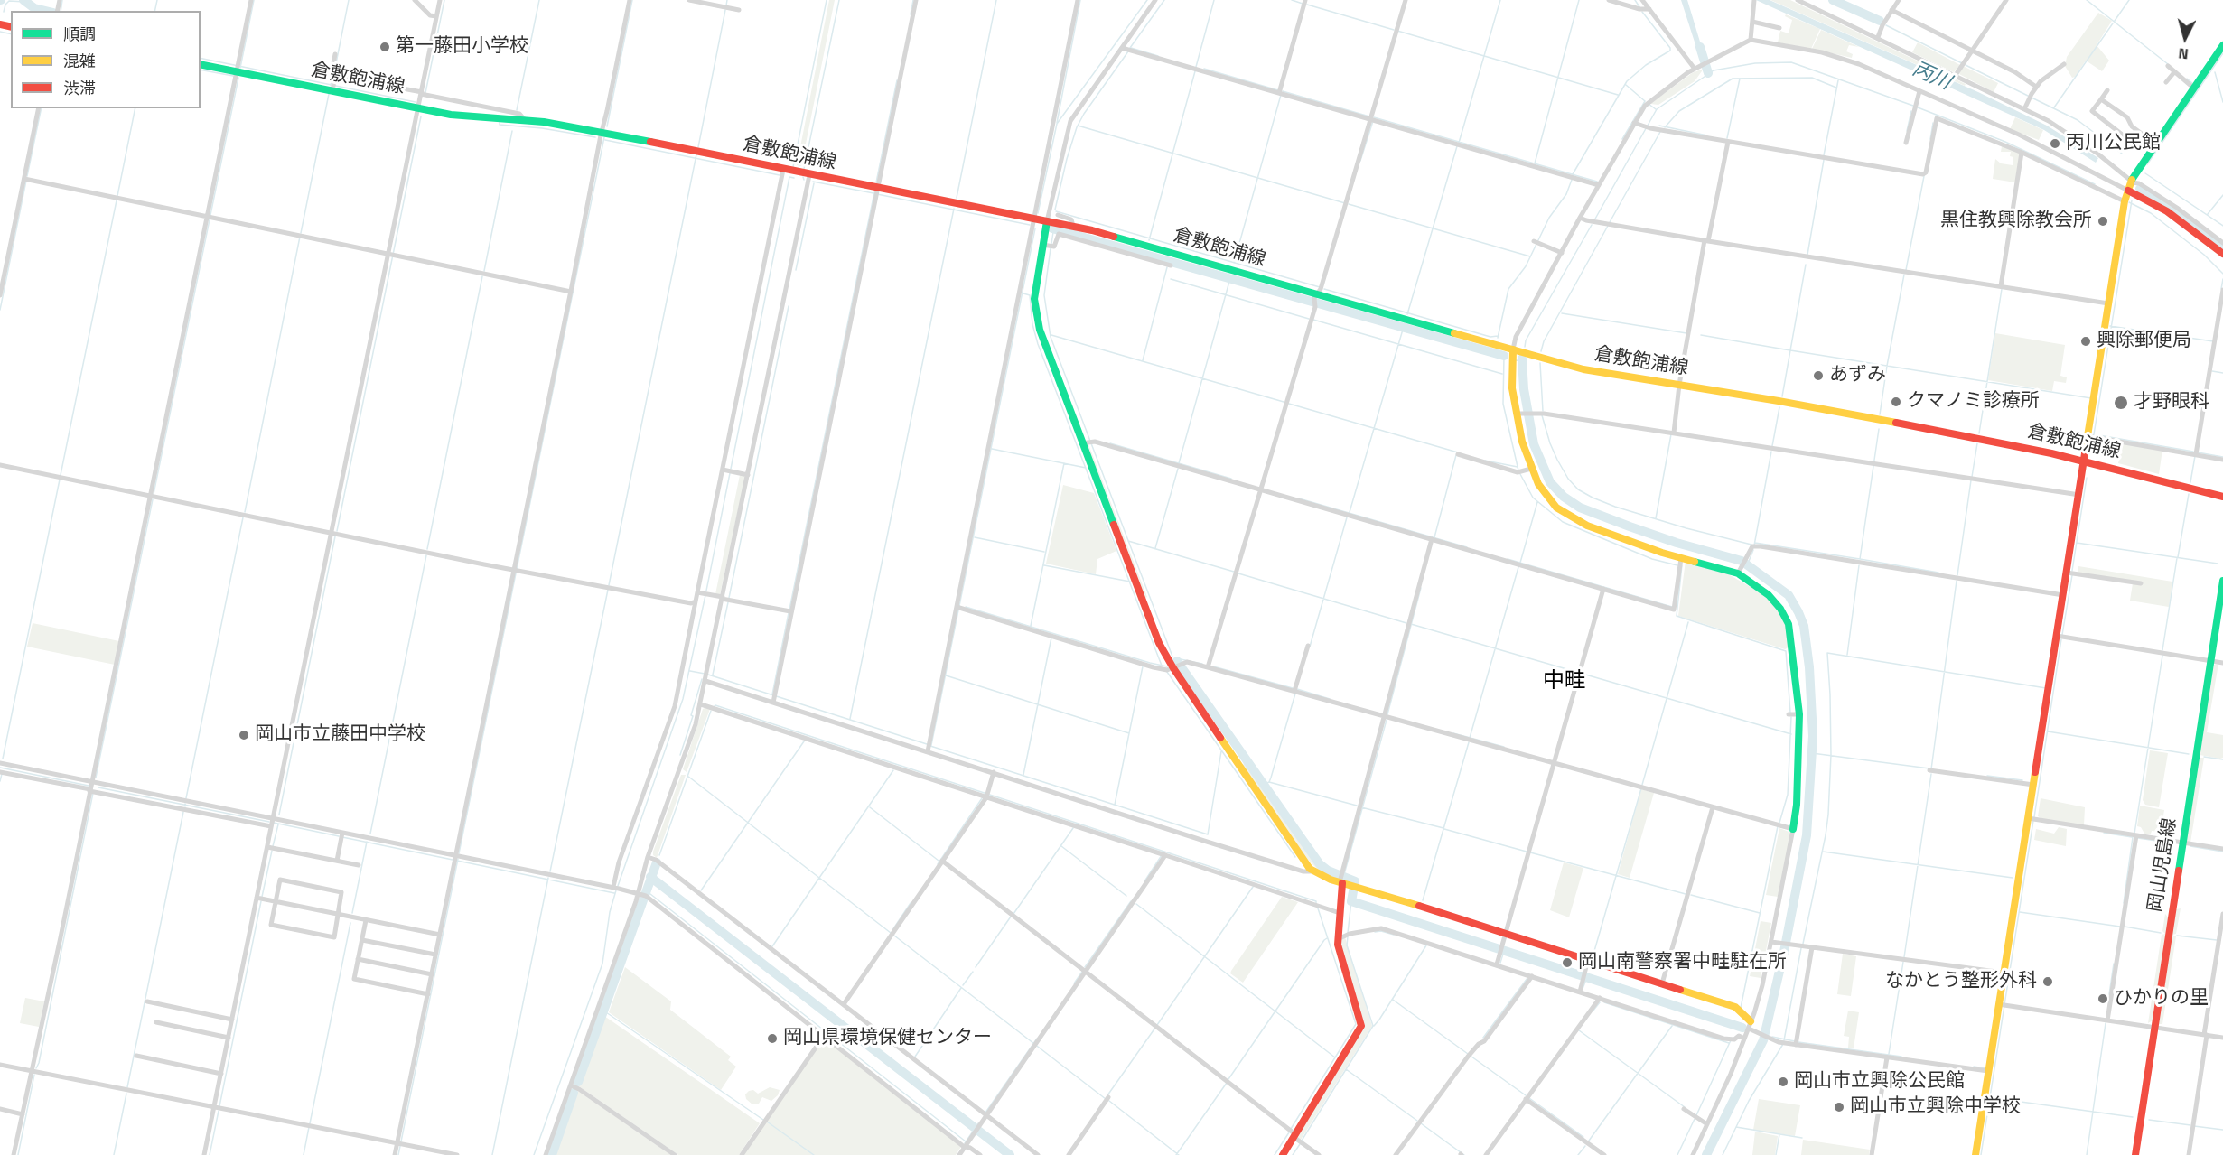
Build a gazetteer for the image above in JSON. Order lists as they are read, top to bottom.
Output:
{
  "streets": {
    "street": ["倉敷飽浦線", "岡山児島線"]
  },
  "districts": ["中畦"],
  "water": ["丙川"],
  "places": [
    "第一藤田小学校",
    "丙川公民館",
    "黒住教興除教会所",
    "興除郵便局",
    "あずみ",
    "クマノミ診療所",
    "才野眼科",
    "岡山市立藤田中学校",
    "岡山南警察署中畦駐在所",
    "なかとう整形外科",
    "ひかりの里",
    "岡山県環境保健センター",
    "岡山市立興除公民館",
    "岡山市立興除中学校"
  ],
  "legend": ["順調", "混雑", "渋滞"],
  "north": "bottom"
}
